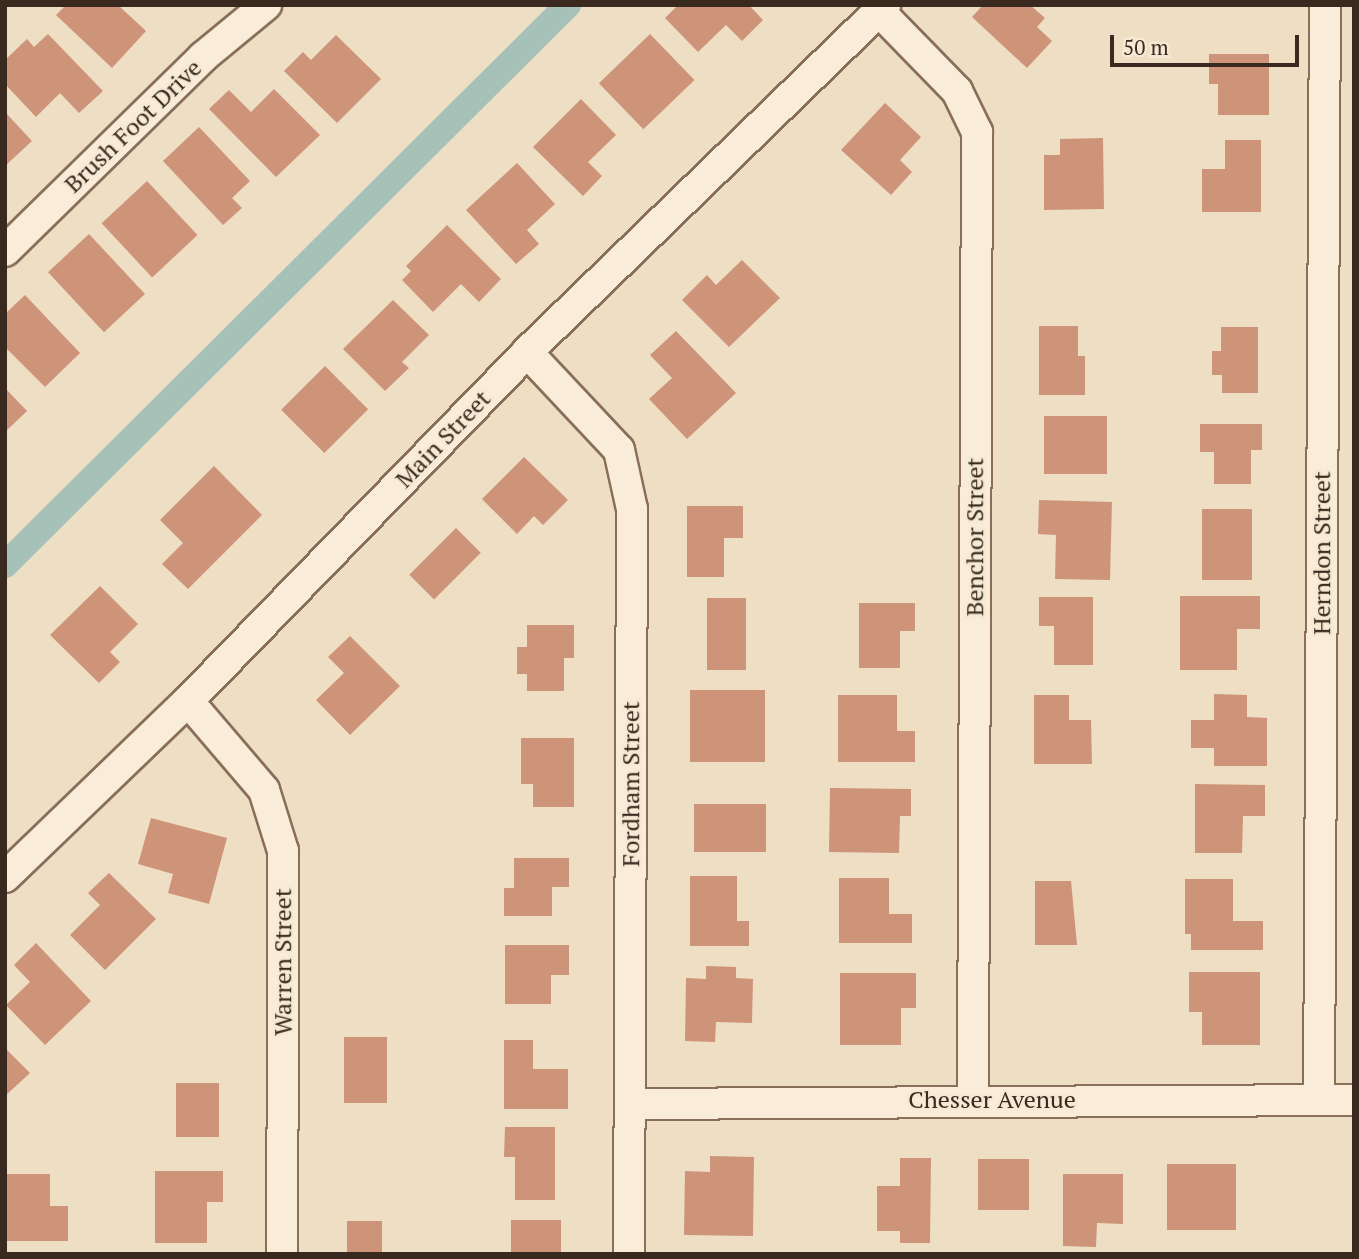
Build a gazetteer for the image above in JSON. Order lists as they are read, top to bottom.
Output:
{
  "streets": {
    "street": [
      "Brush Foot Drive",
      "Main Street",
      "Benchor Street",
      "Herndon Street",
      "Fordham Street",
      "Warren Street",
      "Chesser Avenue"
    ]
  },
  "crossings": [
    ["Main Street", "Benchor Street"],
    ["Main Street", "Fordham Street"],
    ["Main Street", "Warren Street"],
    ["Benchor Street", "Chesser Avenue"],
    ["Herndon Street", "Chesser Avenue"],
    ["Fordham Street", "Chesser Avenue"]
  ],
  "scale_bar": "50 m"
}
